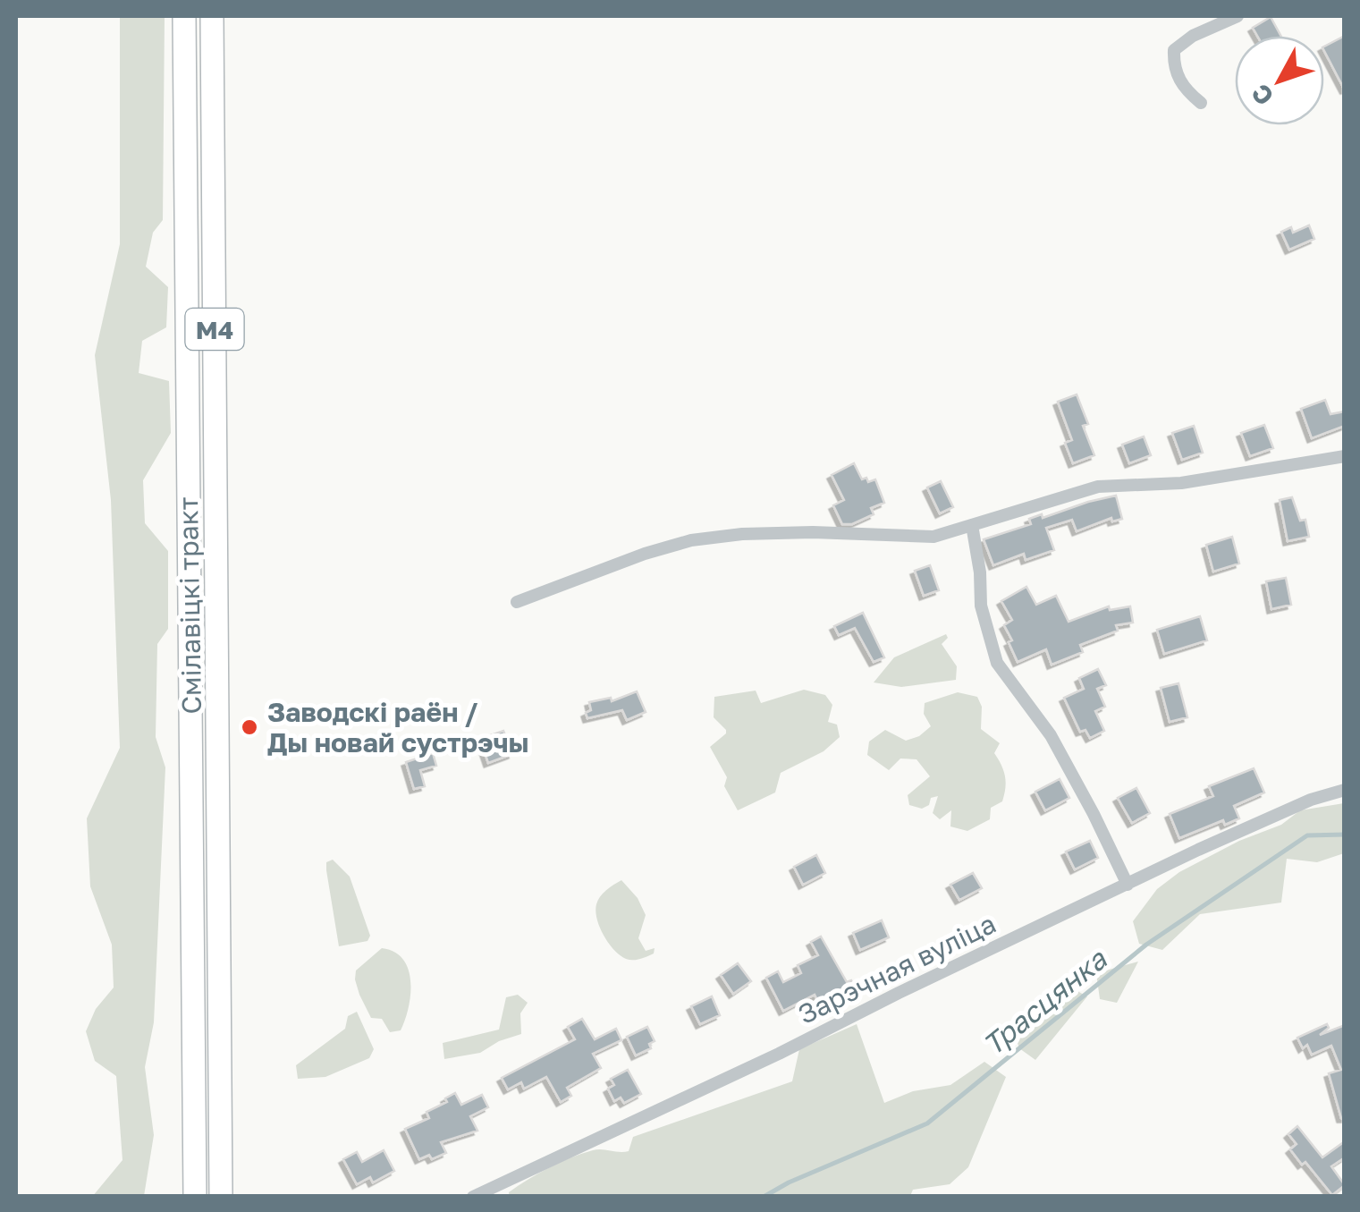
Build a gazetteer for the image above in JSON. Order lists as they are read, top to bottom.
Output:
{
  "streets": {
    "highway": ["М4", "Смілавіцкі тракт"],
    "street": ["Зарэчная вуліца"]
  },
  "water": ["Трасцянка"],
  "places": ["Заводскі раён / Ды новай сустрэчы"],
  "north": "bottom left"
}
